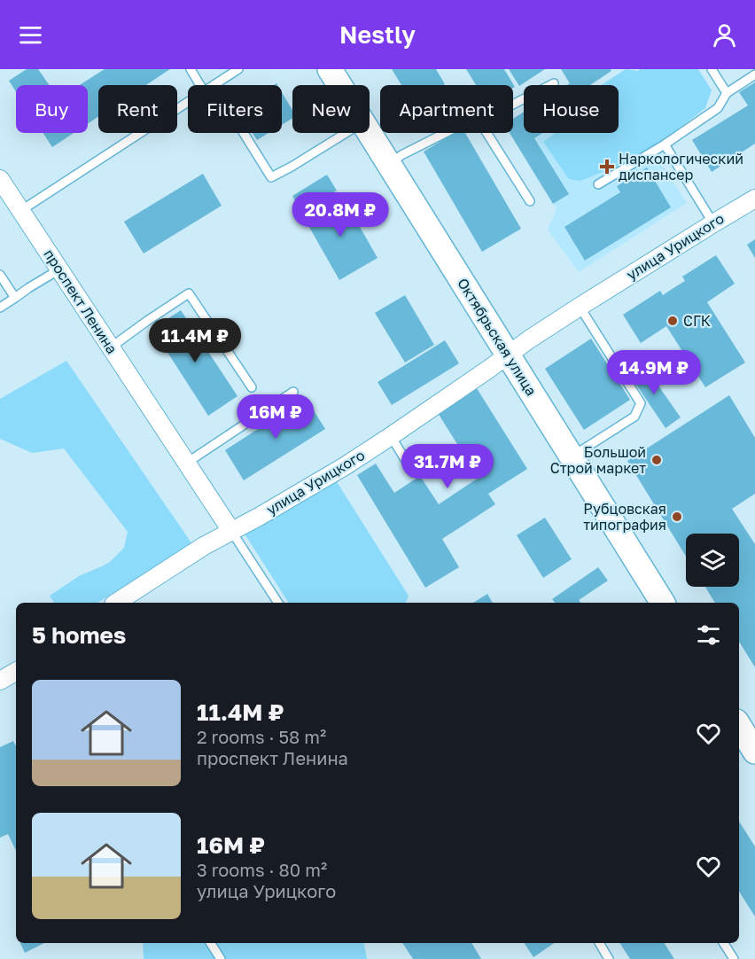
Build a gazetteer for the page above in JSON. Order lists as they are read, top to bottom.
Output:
{
  "streets": {
    "main road": ["Октябрьская улица"],
    "street": ["улица Урицкого", "проспект Ленина"]
  },
  "crossings": [
    ["улица Урицкого", "проспект Ленина"],
    ["улица Урицкого", "Октябрьская улица"]
  ],
  "places": {
    "health": ["Наркологический диспансер"],
    "other": ["СГК", "Большой Строй маркет", "Рубцовская типография"]
  },
  "page": {
    "header": "Nestly",
    "chip": [
      "Buy",
      "Rent",
      "Filters",
      "New",
      "Apartment",
      "House"
    ],
    "price": [
      "20.8M ₽",
      "11.4M ₽",
      "14.9M ₽",
      "16M ₽",
      "31.7M ₽"
    ],
    "heading": "5 homes",
    "list": [
      {
        "name": "11.4M ₽",
        "note": "2 rooms · 58 m² · проспект Ленина"
      },
      {
        "name": "16M ₽",
        "note": "3 rooms · 80 m² · улица Урицкого"
      }
    ]
  }
}
